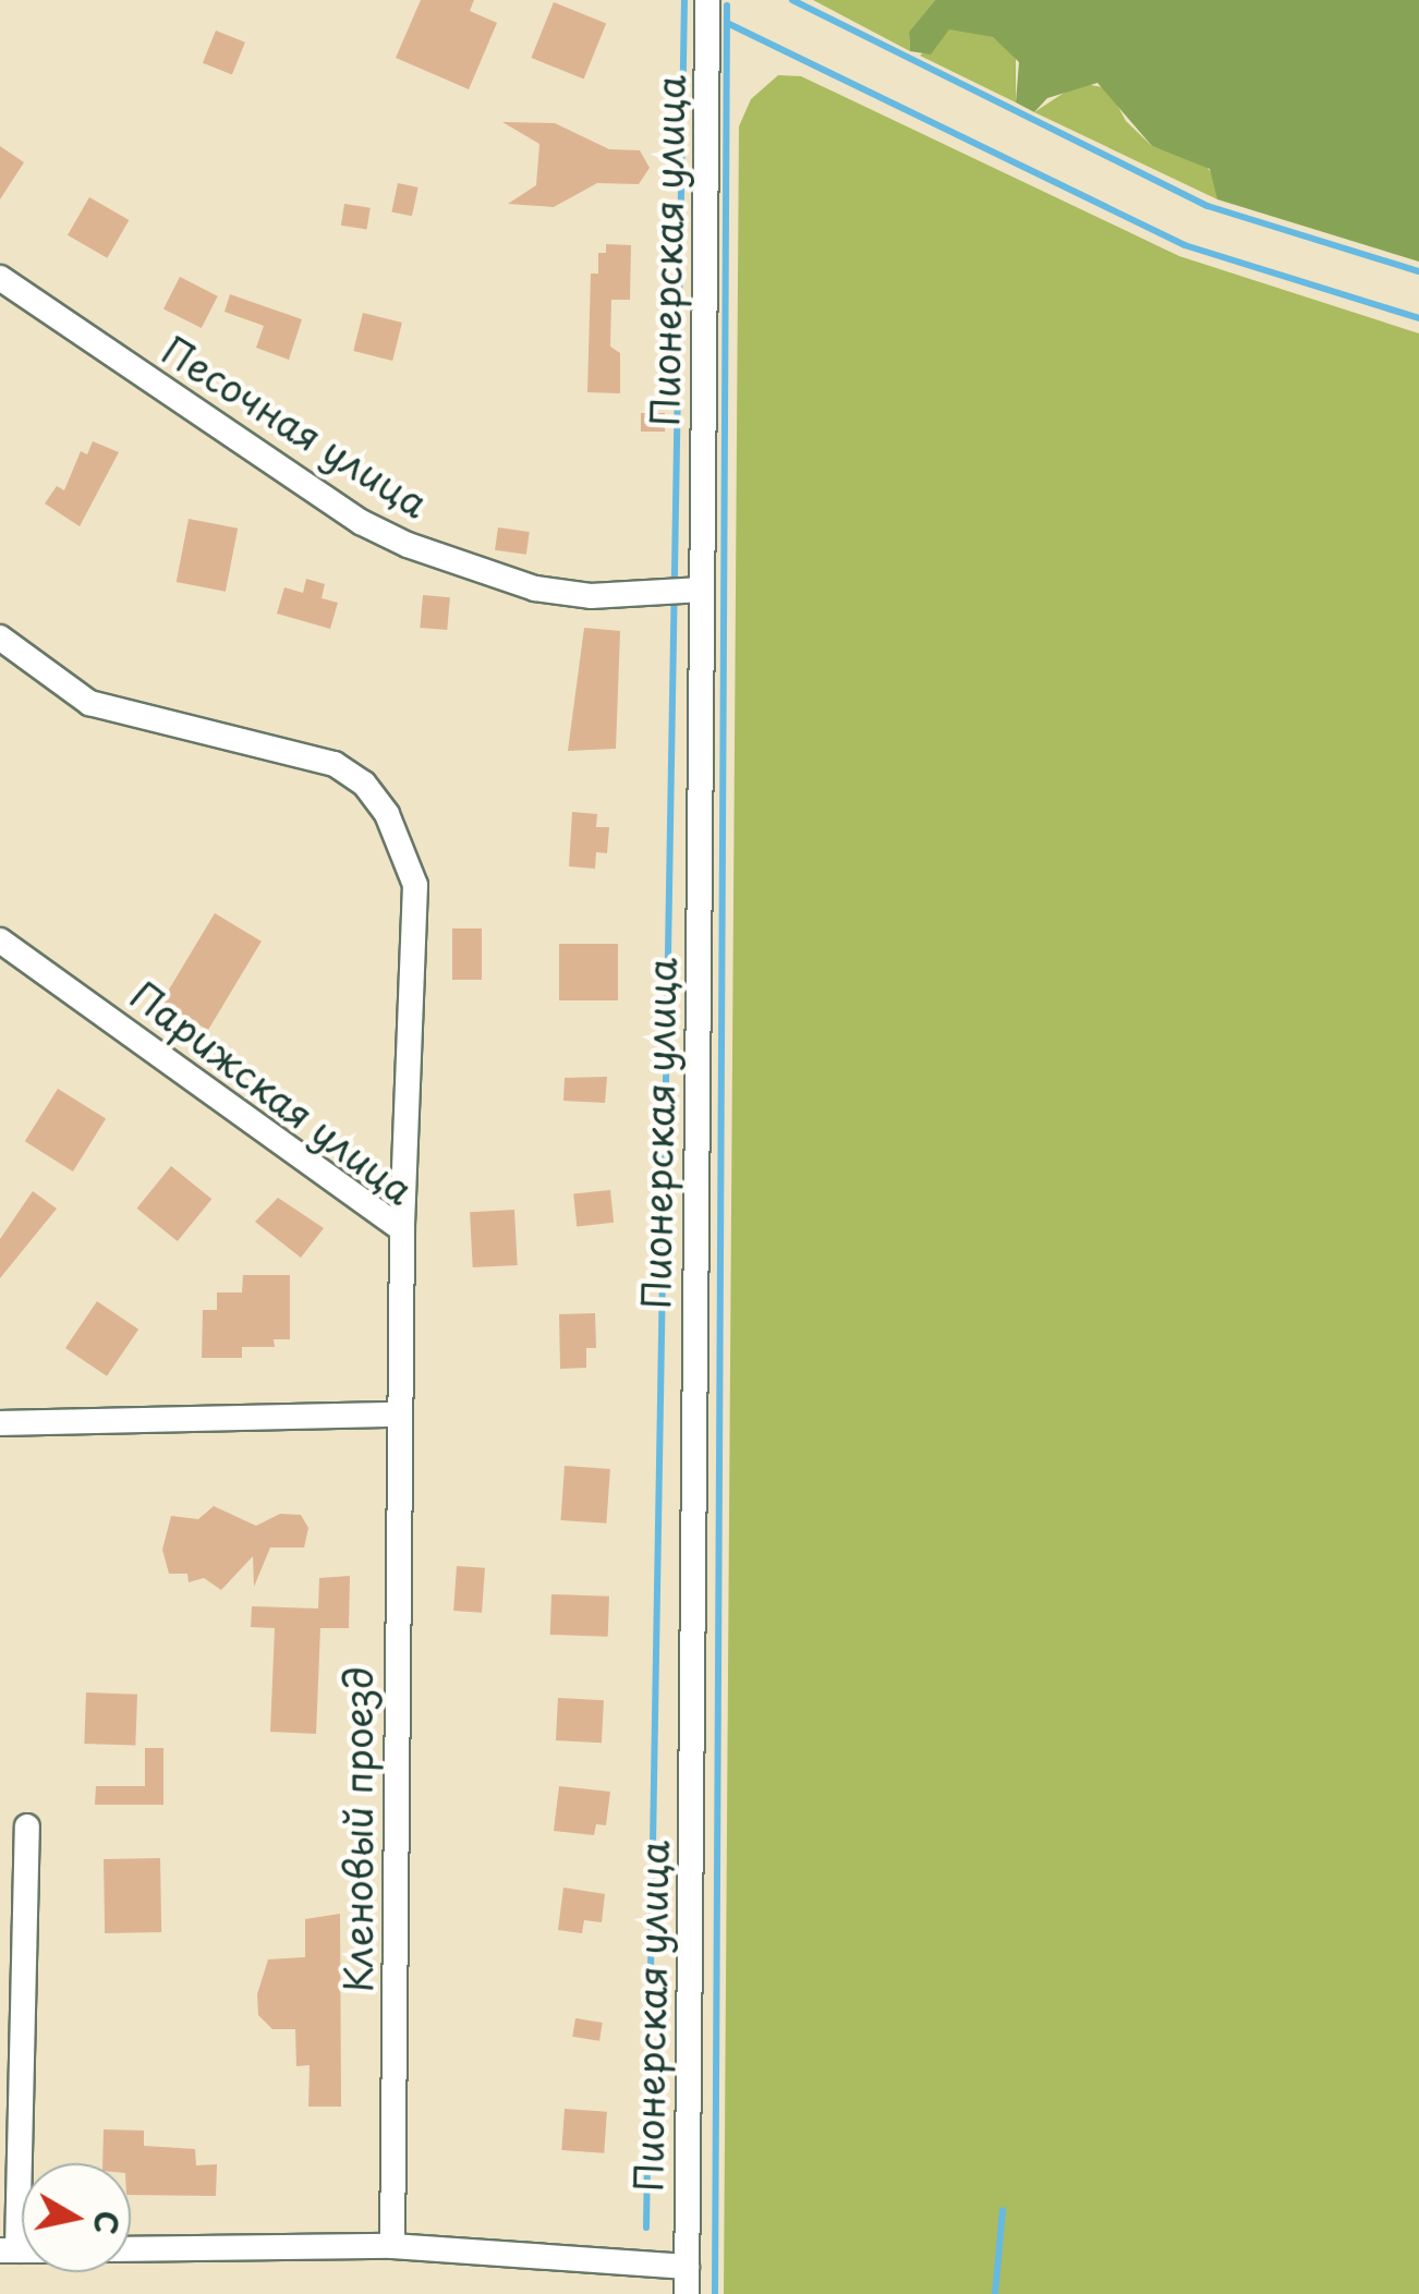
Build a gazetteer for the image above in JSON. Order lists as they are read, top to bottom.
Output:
{
  "streets": {
    "street": [
      "Пионерская улица",
      "Песочная улица",
      "Парижская улица",
      "Кленовый проезд"
    ]
  },
  "crossings": [
    ["Пионерская улица", "Песочная улица"],
    ["Парижская улица", "Кленовый проезд"]
  ],
  "north": "right"
}
